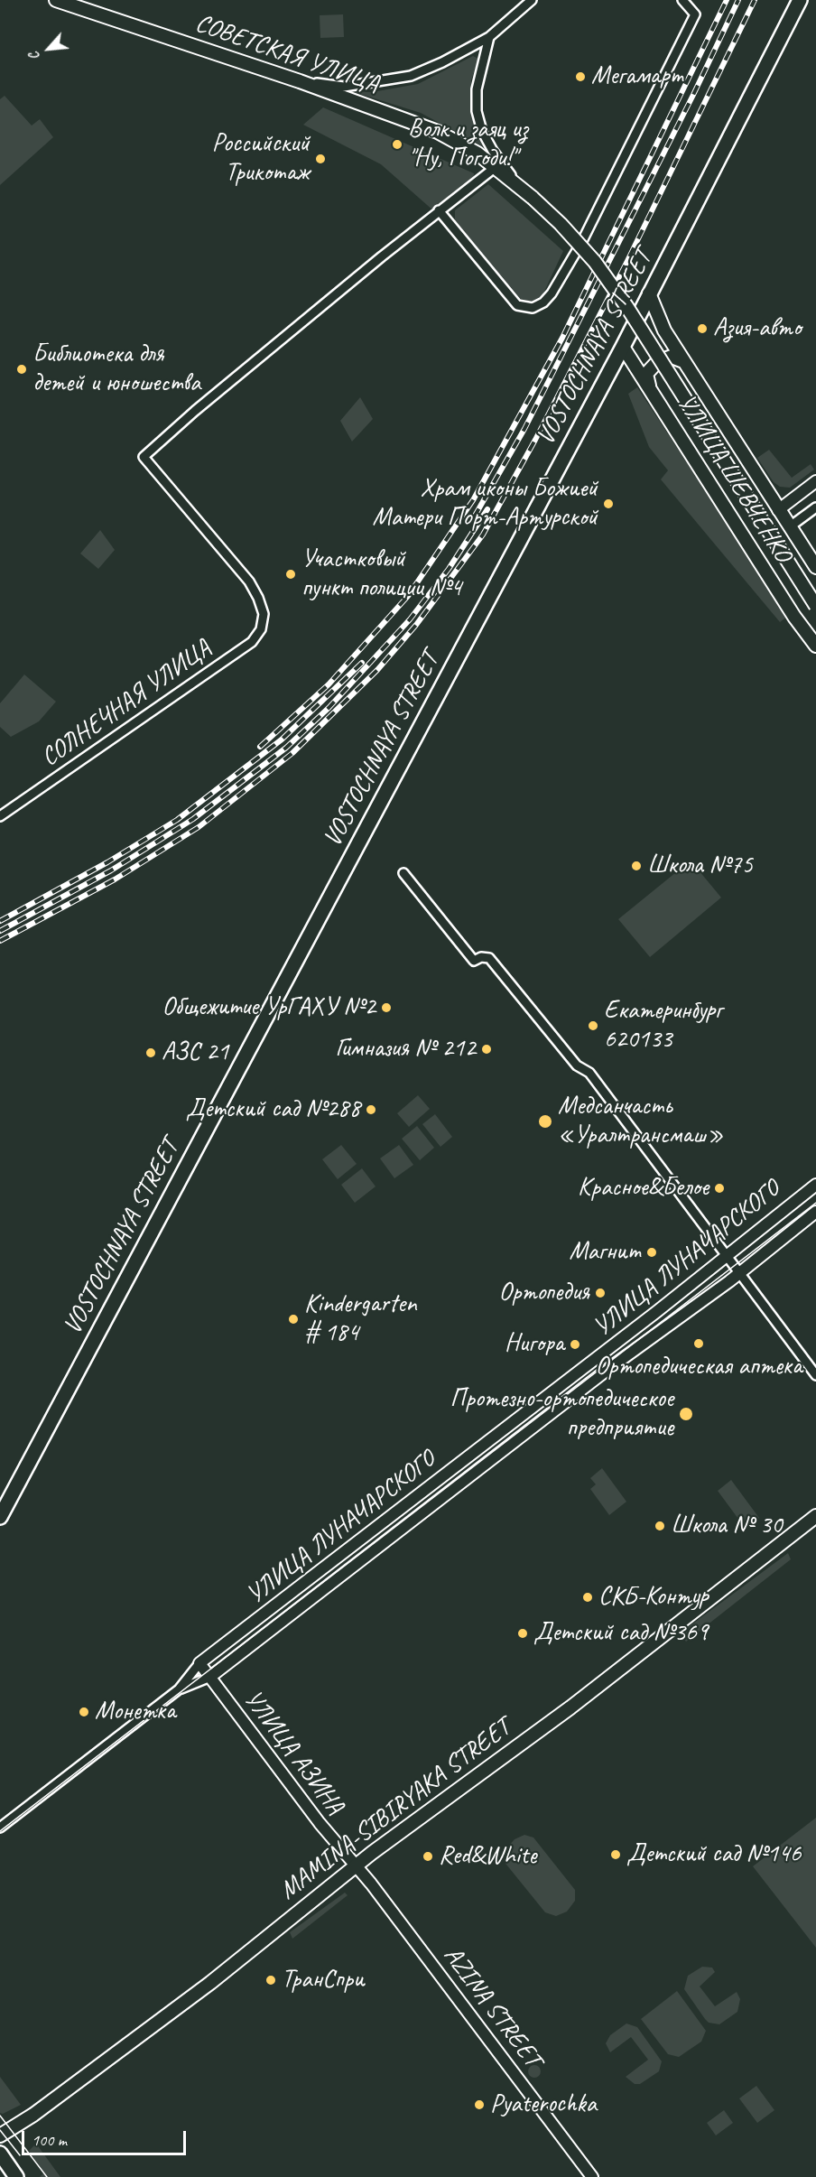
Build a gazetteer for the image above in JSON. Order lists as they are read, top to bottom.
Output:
{
  "streets": {
    "main road": [
      "СОВЕТСКАЯ УЛИЦА",
      "VOSTOCHNAYA STREET",
      "УЛИЦА ШЕВЧЕНКО",
      "MAMINA-SIBIRYAKA STREET"
    ],
    "street": [
      "СОЛНЕЧНАЯ УЛИЦА",
      "УЛИЦА ЛУНАЧАРСКОГО",
      "УЛИЦА АЗИНА",
      "AZINA STREET"
    ]
  },
  "crossings": [
    ["VOSTOCHNAYA STREET", "УЛИЦА ШЕВЧЕНКО"],
    ["УЛИЦА ЛУНАЧАРСКОГО", "УЛИЦА АЗИНА"],
    ["УЛИЦА АЗИНА", "MAMINA-SIBIRYAKA STREET"],
    ["УЛИЦА АЗИНА", "AZINA STREET"],
    ["MAMINA-SIBIRYAKA STREET", "AZINA STREET"]
  ],
  "places": [
    "Мегамарт",
    "Волк и заяц из \"Ну, Погоди!\"",
    "Российский Трикотаж",
    "Азия-авто",
    "Библиотека для детей и юношества",
    "Храм иконы Божией Матери Порт-Артурской",
    "Участковый пункт полиции №4",
    "Школа №75",
    "Общежитие УрГАХУ №2",
    "Екатеринбург 620133",
    "Гимназия № 212",
    "АЗС 21",
    "Детский сад №288",
    "Медсанчасть «Уралтрансмаш»",
    "Красное&Белое",
    "Магнит",
    "Ортопедия",
    "Kindergarten # 184",
    "Ортопедическая аптека",
    "Нигора",
    "Протезно-ортопедическое предприятие",
    "Школа № 30",
    "СКБ-Контур",
    "Детский сад №369",
    "Монетка",
    "Детский сад №146",
    "Red&White",
    "ТранСпри",
    "Pyaterochka"
  ],
  "scale_bar": "100 m",
  "north": "bottom left"
}
